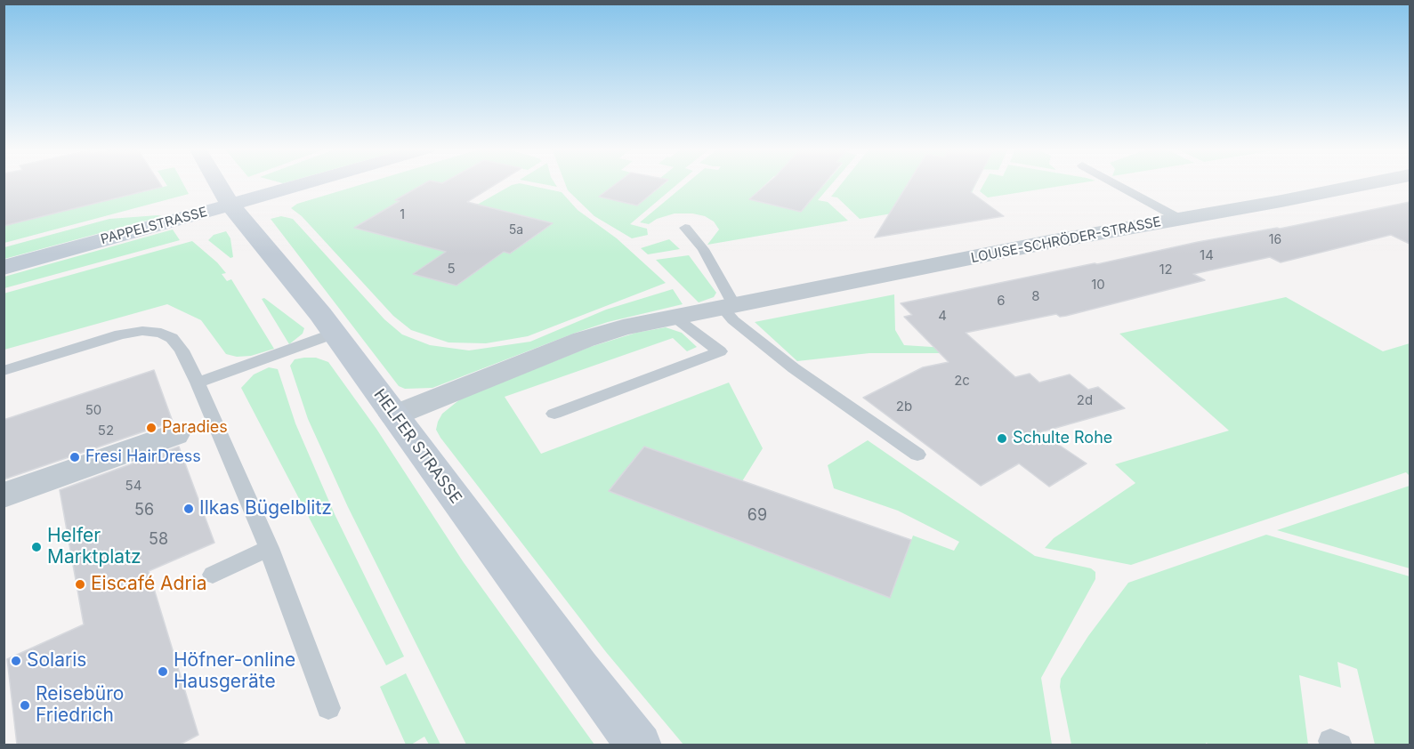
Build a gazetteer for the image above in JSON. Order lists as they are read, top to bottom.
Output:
{
  "streets": {
    "street": ["PAPPELSTRASSE", "LOUISE-SCHRÖDER-STRASSE", "HELFER STRASSE"]
  },
  "crossings": [
    ["PAPPELSTRASSE", "HELFER STRASSE"],
    ["LOUISE-SCHRÖDER-STRASSE", "HELFER STRASSE"]
  ],
  "places": [
    "Paradies",
    "Schulte Rohe",
    "Fresi HairDress",
    "Ilkas Bügelblitz",
    "Helfer Marktplatz",
    "Eiscafé Adria",
    "Solaris",
    "Höfner-online Hausgeräte",
    "Reisebüro Friedrich"
  ],
  "house_numbers": [
    "1",
    "5a",
    "16",
    "14",
    "5",
    "12",
    "10",
    "8",
    "6",
    "4",
    "2c",
    "2d",
    "2b",
    "50",
    "52",
    "54",
    "56",
    "69",
    "58"
  ]
}
